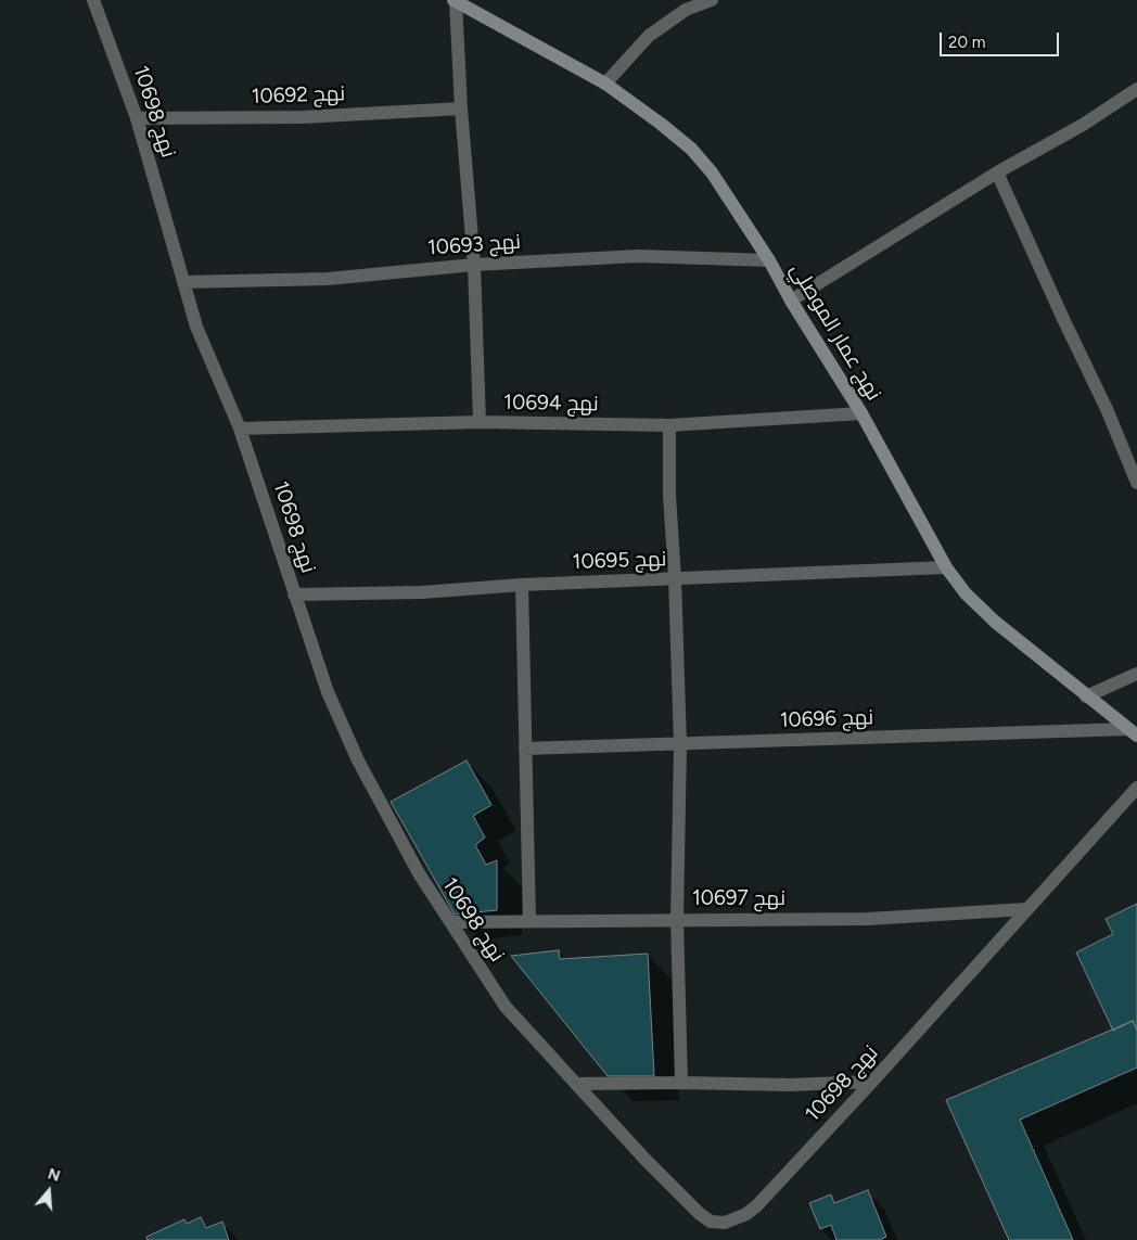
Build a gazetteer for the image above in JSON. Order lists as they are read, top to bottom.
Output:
{
  "streets": {
    "street": [
      "نهج 10692",
      "نهج 10698",
      "نهج 10693",
      "نهج عمار الموصلي",
      "نهج 10694",
      "نهج 10695",
      "نهج 10696",
      "نهج 10697"
    ]
  },
  "crossings": [
    ["نهج 10692", "نهج 10698"],
    ["نهج 10698", "نهج 10693"],
    ["نهج 10698", "نهج 10694"],
    ["نهج 10698", "نهج 10695"],
    ["نهج 10698", "نهج 10697"],
    ["نهج 10693", "نهج عمار الموصلي"],
    ["نهج عمار الموصلي", "نهج 10694"],
    ["نهج عمار الموصلي", "نهج 10695"],
    ["نهج عمار الموصلي", "نهج 10696"]
  ],
  "scale_bar": "20 m",
  "north": "top"
}
